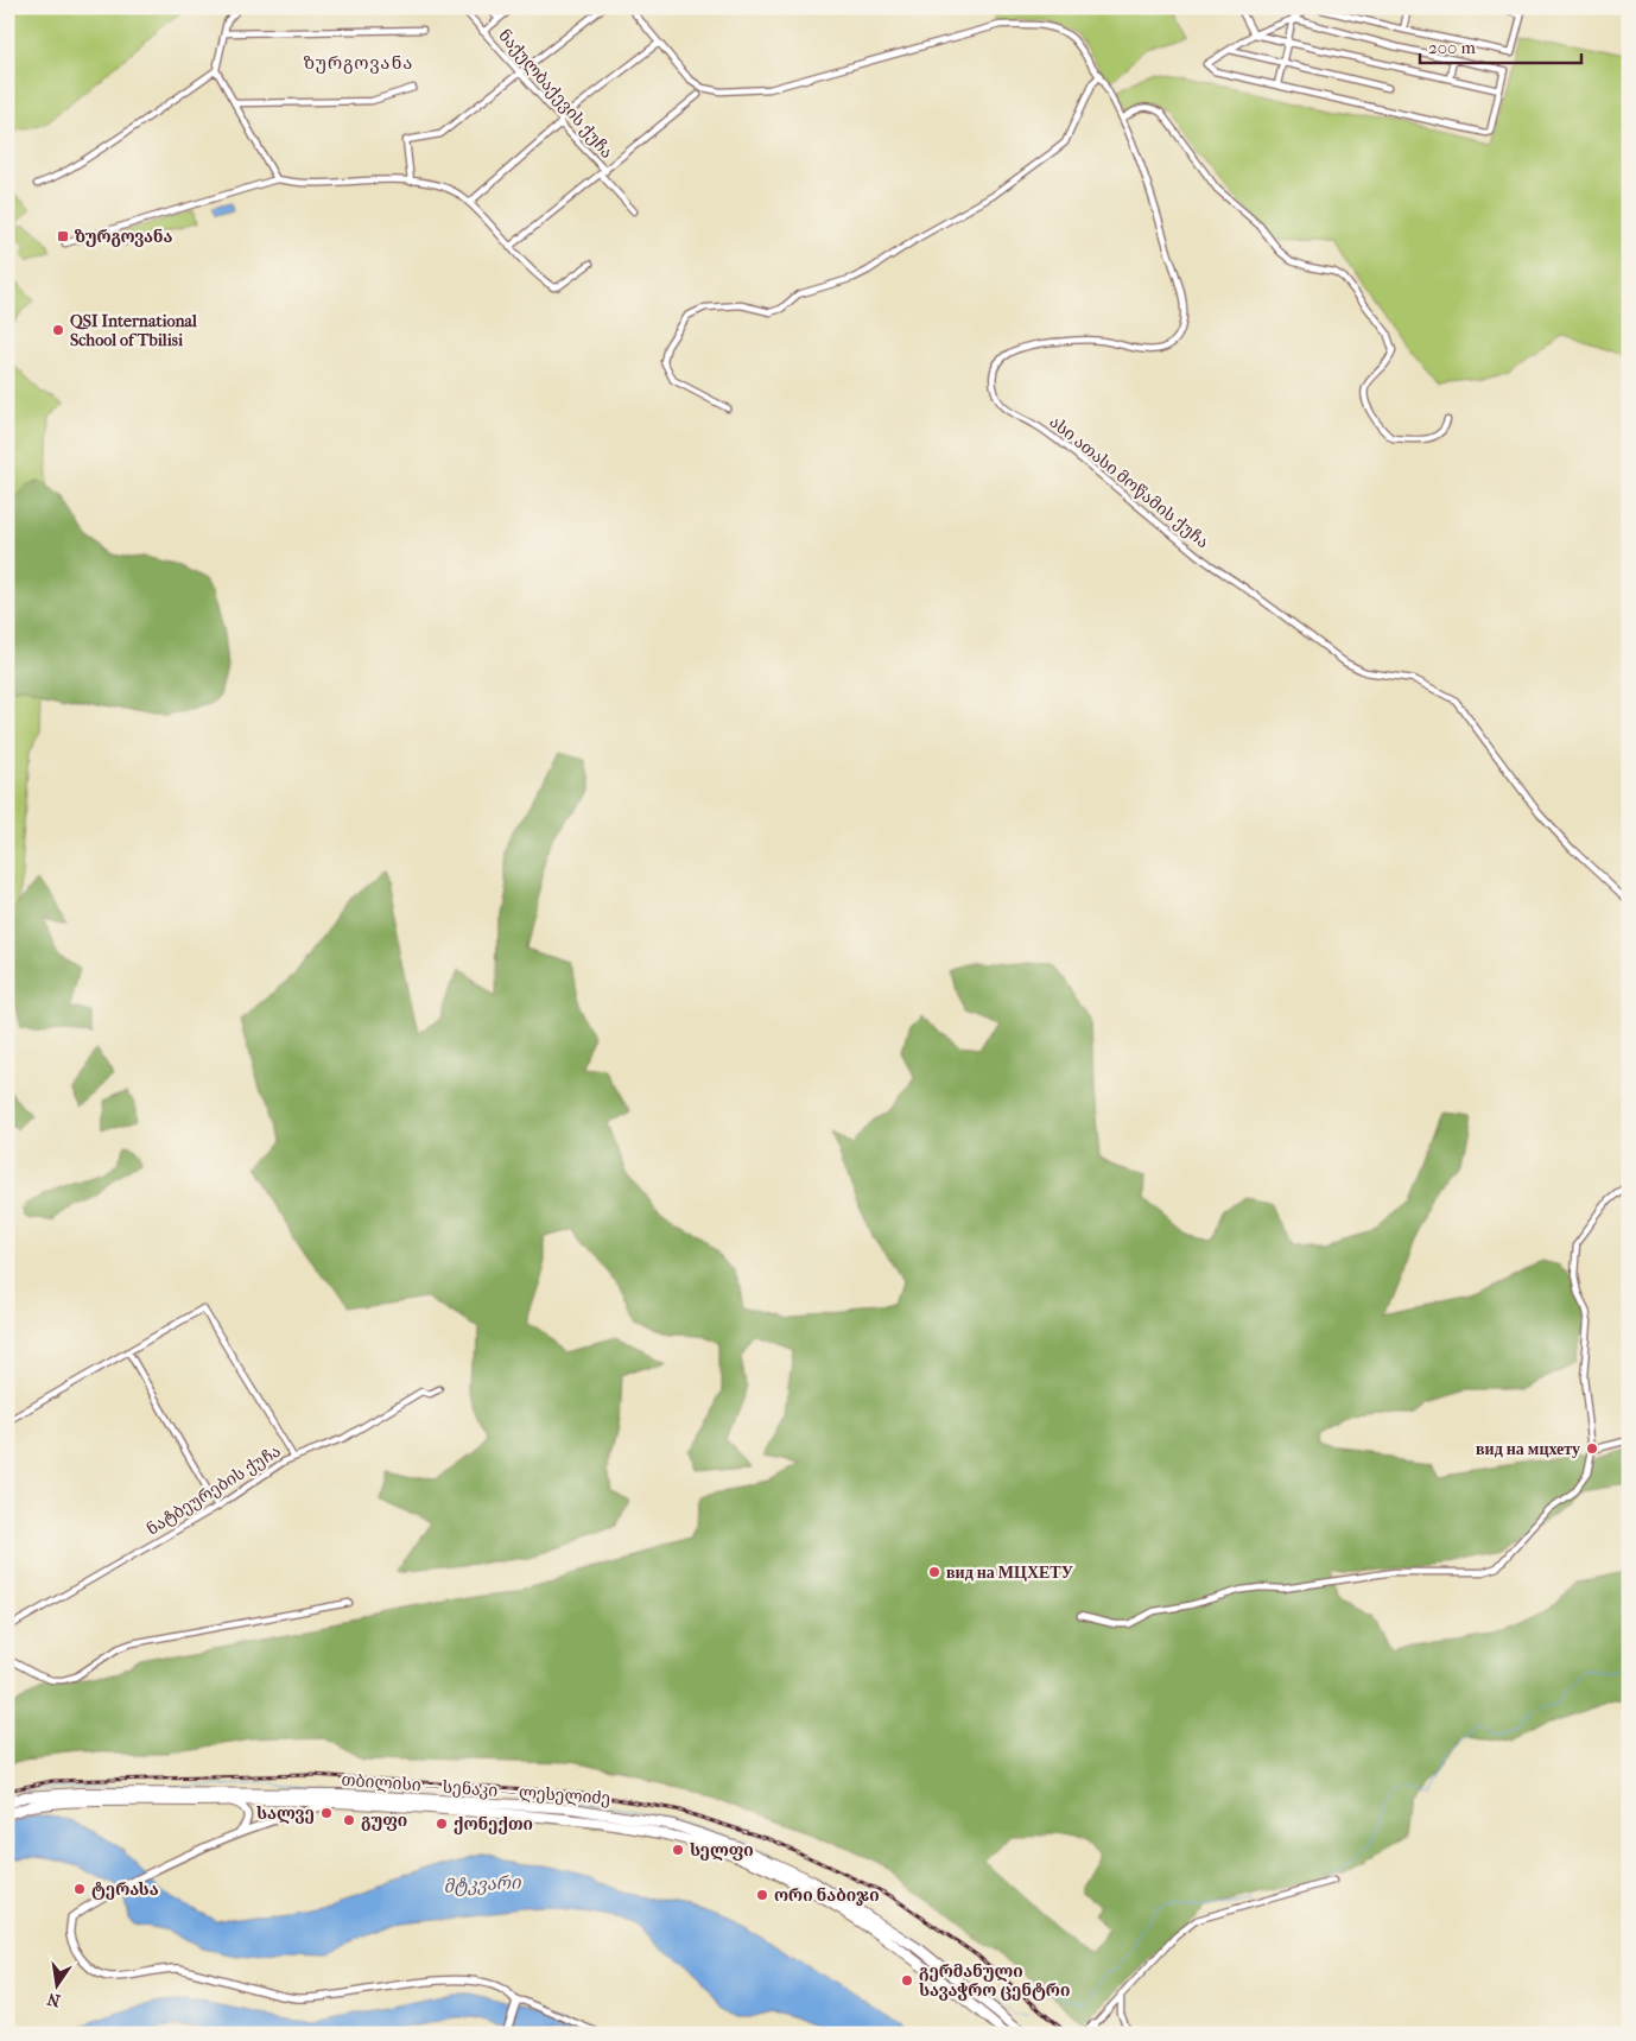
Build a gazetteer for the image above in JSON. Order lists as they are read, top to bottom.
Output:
{
  "streets": {
    "highway": ["თბილისი — სენაკი — ლესელიძე"],
    "street": ["ნაქულბაქევის ქუჩა", "ასი ათასი მოწამის ქუჩა", "ნატბეურების ქუჩა"]
  },
  "districts": ["ზურგოვანა"],
  "water": ["მტკვარი"],
  "places": {
    "transit": ["ზურგოვანა"],
    "other": [
      "QSI International School of Tbilisi",
      "вид на мцхету",
      "вид на МЦХЕТУ",
      "სალვე",
      "გუფი",
      "ქონექთი",
      "სელფი",
      "ტერასა",
      "ორი ნაბიჯი",
      "გერმანული სავაჭრო ცენტრი"
    ]
  },
  "scale_bar": "200 m",
  "north": "bottom"
}
